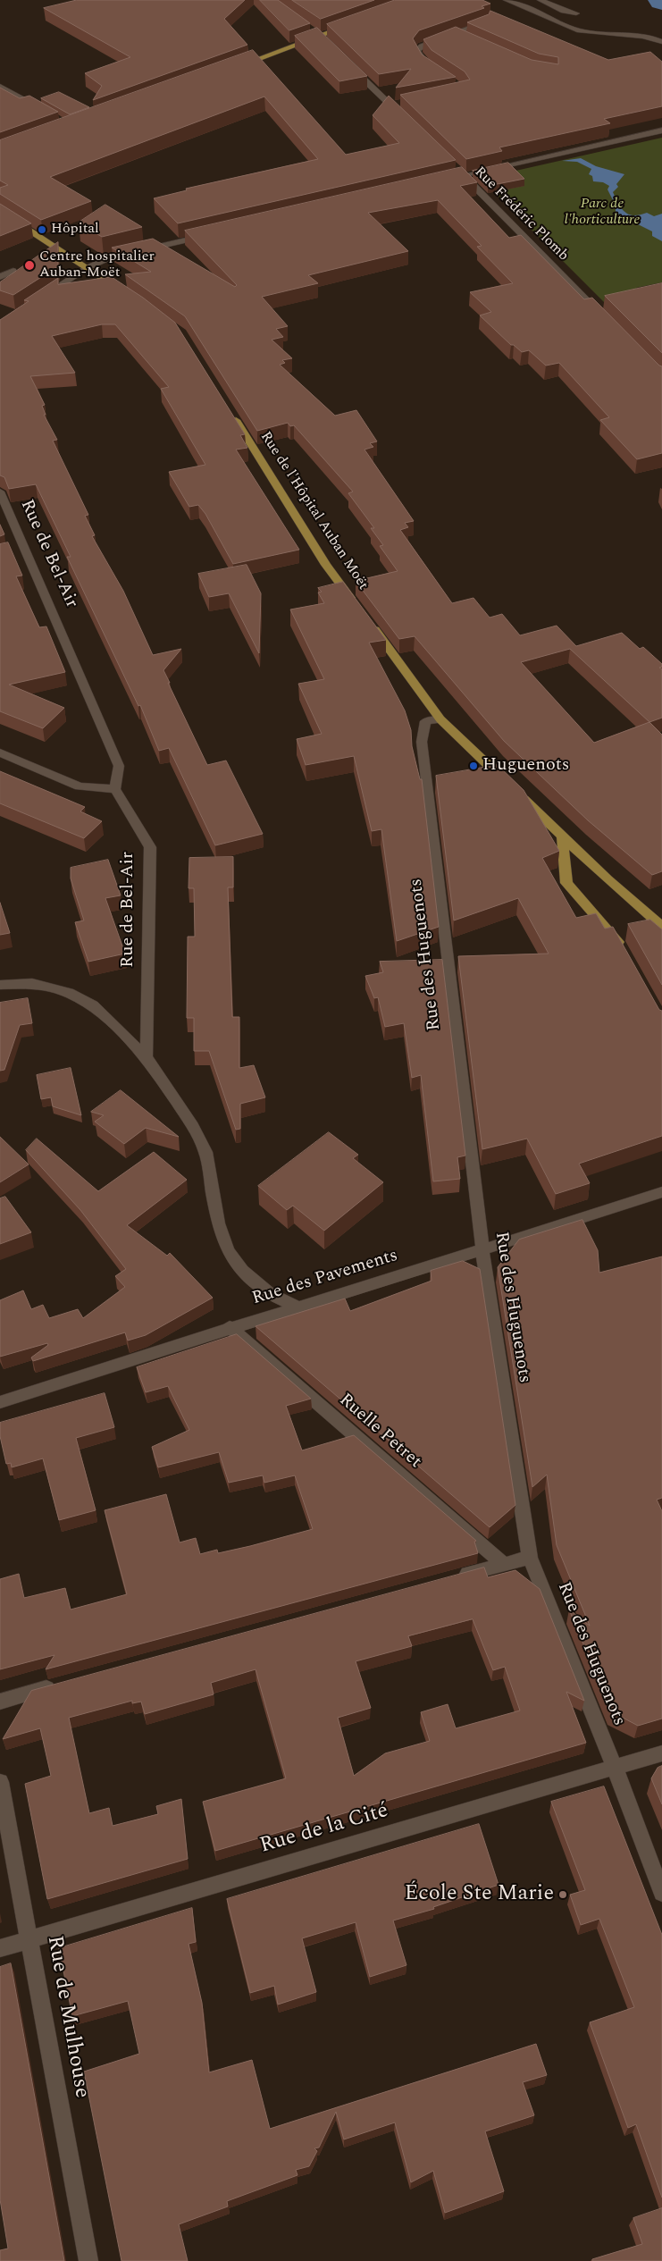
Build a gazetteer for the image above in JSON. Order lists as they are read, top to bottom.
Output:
{
  "streets": {
    "main road": ["Rue de l'Hôpital Auban Moët"],
    "street": [
      "Rue Frédéric Plomb",
      "Rue de Bel-Air",
      "Rue des Huguenots",
      "Rue des Pavements",
      "Ruelle Petret",
      "Rue de la Cité",
      "Rue de Mulhouse"
    ]
  },
  "crossings": [
    ["Rue des Huguenots", "Rue des Pavements"],
    ["Rue des Huguenots", "Rue de la Cité"],
    ["Rue des Pavements", "Ruelle Petret"],
    ["Rue de la Cité", "Rue de Mulhouse"]
  ],
  "parks": ["Parc de l'horticulture"],
  "places": [
    "Hôpital",
    "Centre hospitalier Auban-Moët",
    "Huguenots",
    "École Ste Marie"
  ]
}
